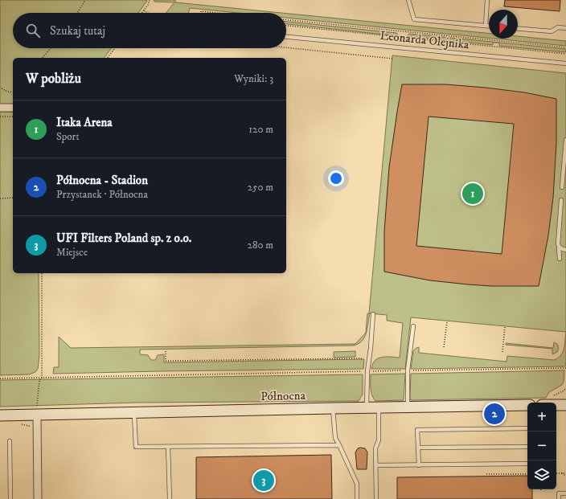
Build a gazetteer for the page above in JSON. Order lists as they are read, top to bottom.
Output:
{
  "streets": {
    "street": ["Północna"],
    "lane": ["Leonarda Olejnika"]
  },
  "north": "bottom",
  "page": {
    "search": "Szukaj tutaj",
    "heading": ["W pobliżu", "Wyniki: 3"],
    "list": [
      {
        "mark": "1",
        "name": "Itaka Arena",
        "note": "Sport",
        "value": "120 m"
      },
      {
        "mark": "2",
        "name": "Północna - Stadion",
        "note": "Przystanek · Północna",
        "value": "250 m"
      },
      {
        "mark": "3",
        "name": "UFI Filters Poland sp. z o.o.",
        "note": "Miejsce",
        "value": "280 m"
      }
    ],
    "pins": ["1", "2", "3"],
    "map_buttons": ["+", "−"]
  }
}
